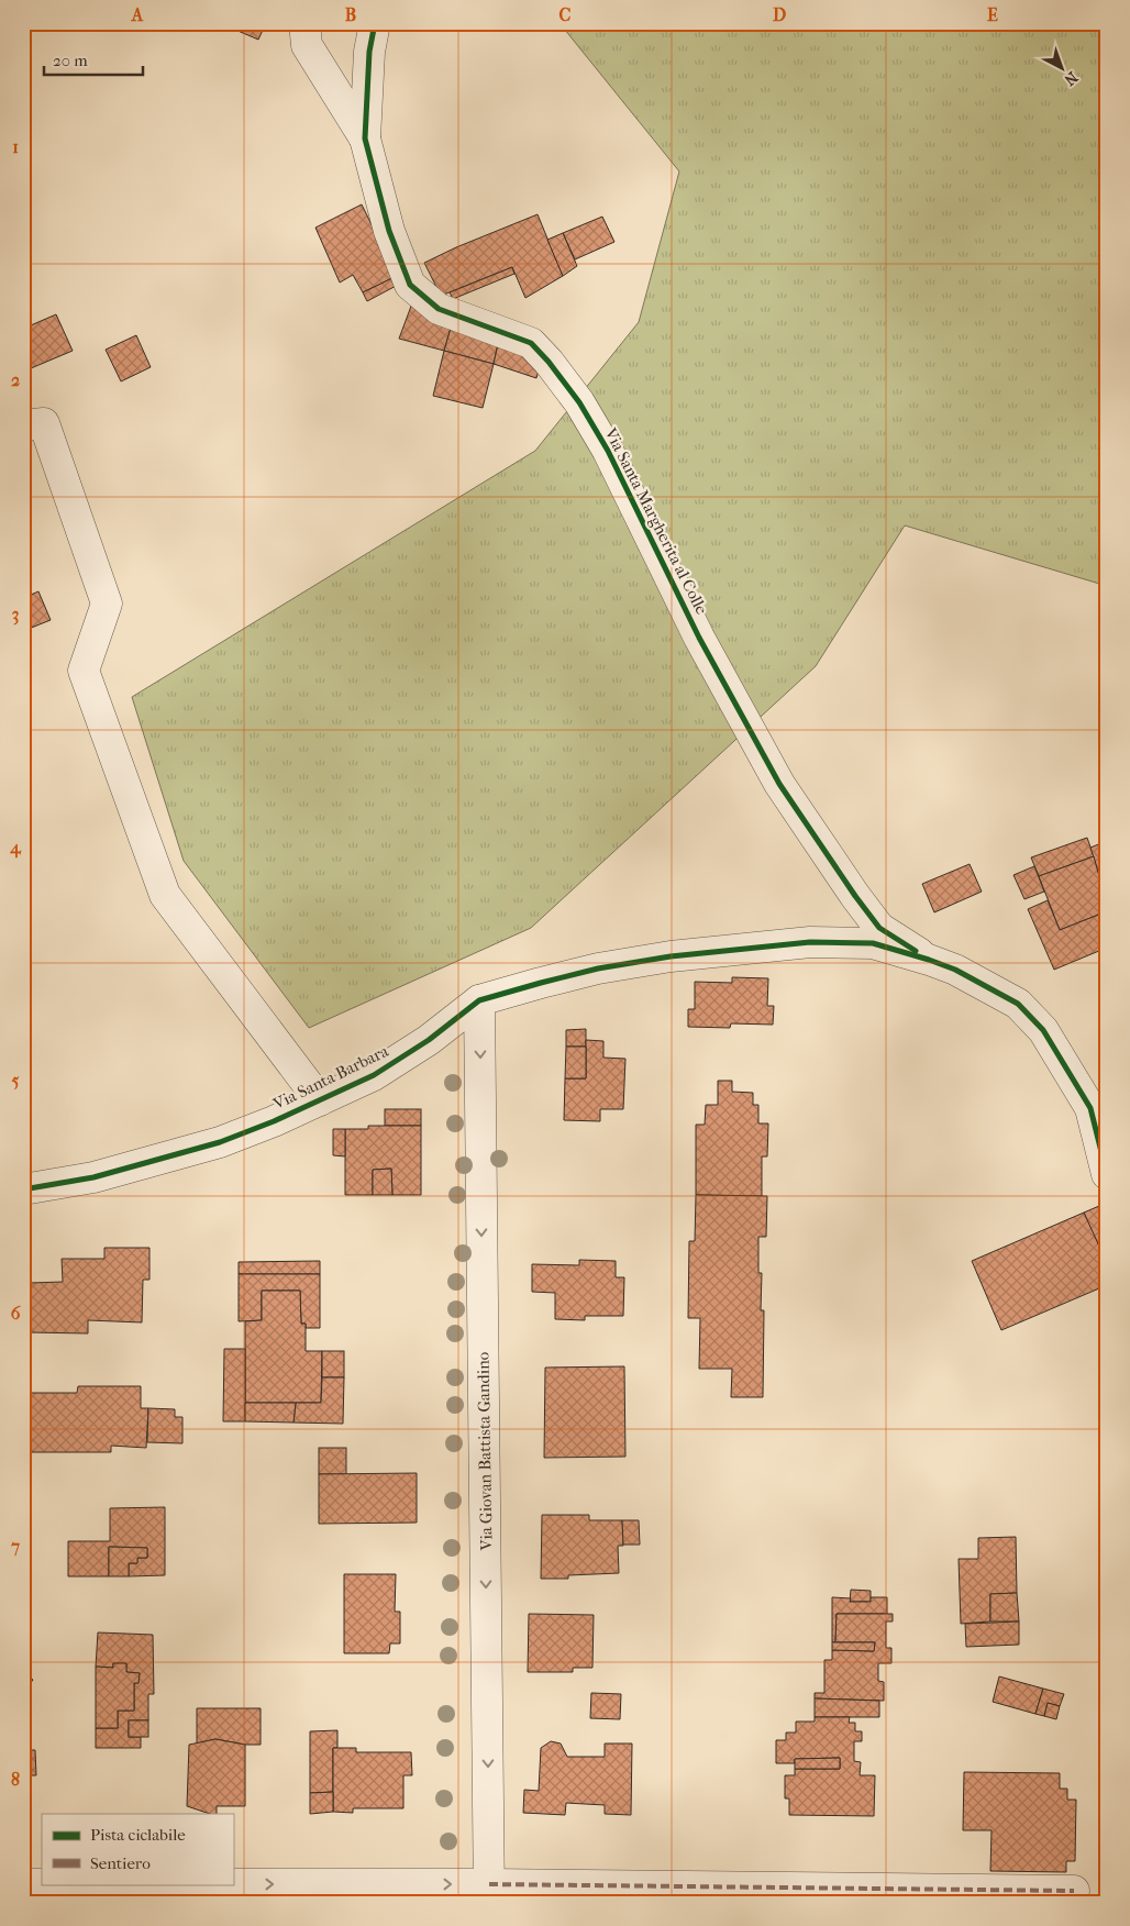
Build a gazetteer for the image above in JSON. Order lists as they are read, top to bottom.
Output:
{
  "streets": {
    "street": ["Via Santa Margherita al Colle", "Via Santa Barbara", "Via Giovan Battista Gandino"]
  },
  "crossings": [
    ["Via Santa Margherita al Colle", "Via Santa Barbara"],
    ["Via Santa Barbara", "Via Giovan Battista Gandino"]
  ],
  "one_way": ["Via Giovan Battista Gandino"],
  "legend": ["Pista ciclabile", "Sentiero"],
  "scale_bar": "20 m",
  "north": "bottom right",
  "grid": {
    "columns": [
      "A",
      "B",
      "C",
      "D",
      "E"
    ],
    "rows": [
      "1",
      "2",
      "3",
      "4",
      "5",
      "6",
      "7",
      "8"
    ]
  }
}
